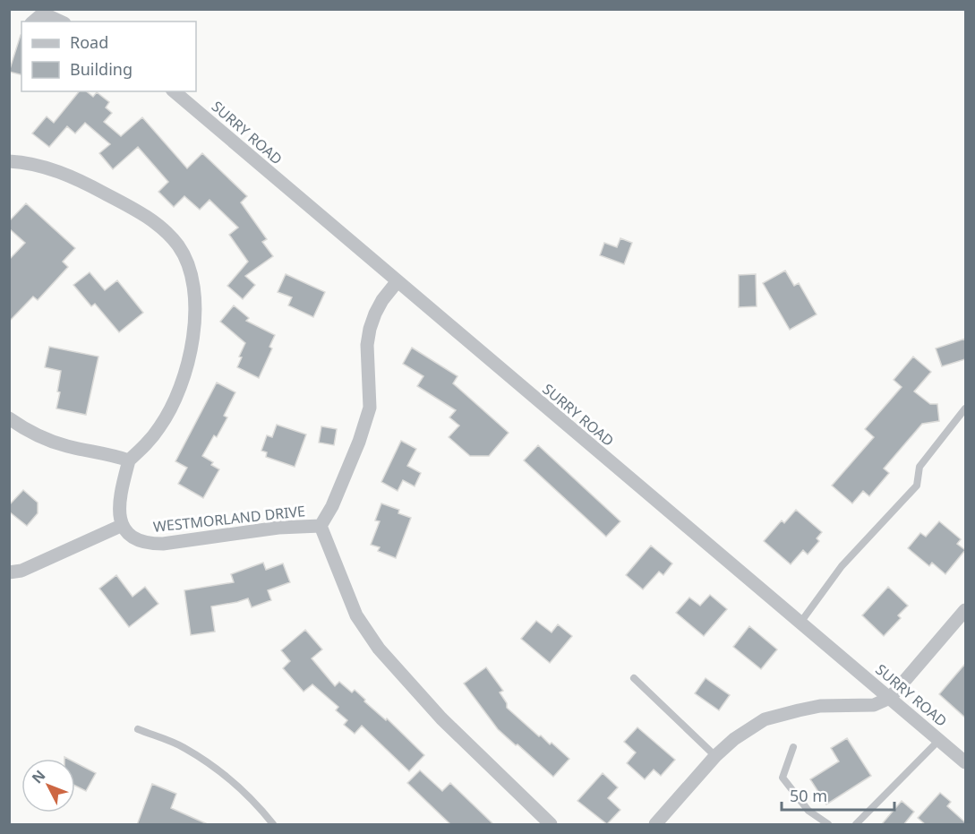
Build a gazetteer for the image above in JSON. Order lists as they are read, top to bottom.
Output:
{
  "streets": {
    "street": ["SURRY ROAD", "WESTMORLAND DRIVE"]
  },
  "legend": ["Road", "Building"],
  "scale_bar": "50 m",
  "north": "top left"
}
